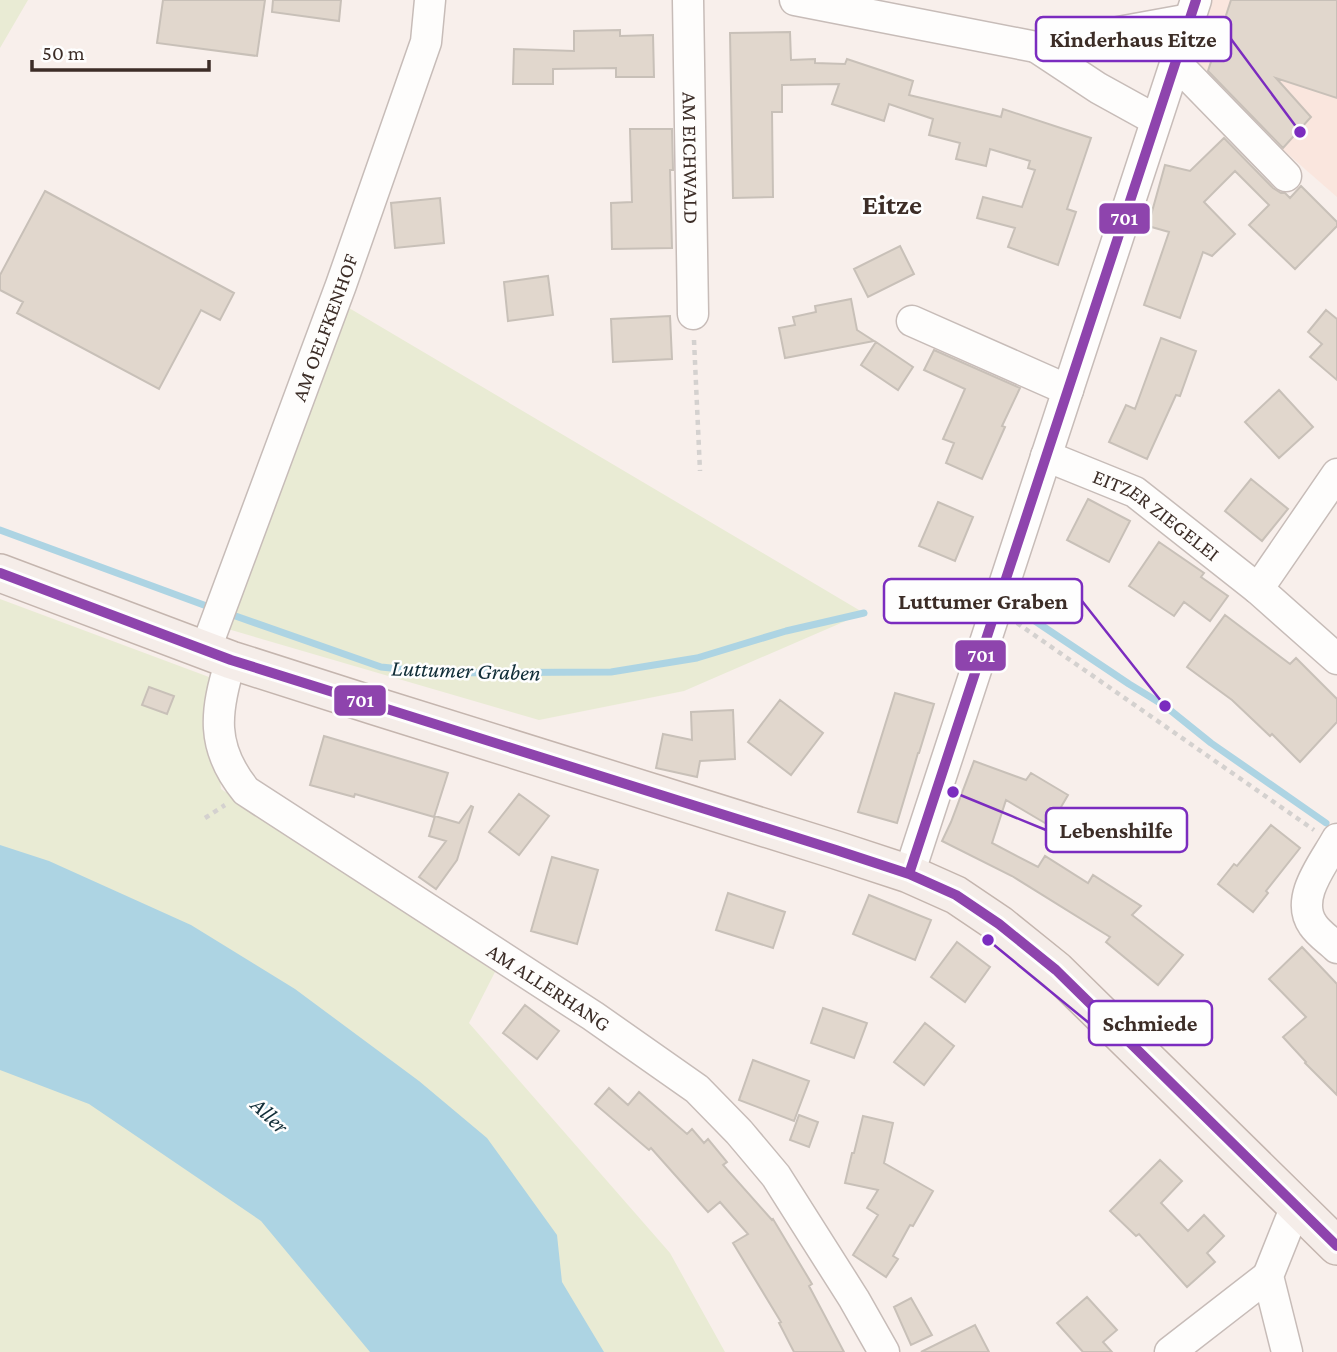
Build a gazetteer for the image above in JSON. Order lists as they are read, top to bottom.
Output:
{
  "streets": {
    "street": [
      "AM EICHWALD",
      "AM OELFKENHOF",
      "EITZER ZIEGELEI",
      "AM ALLERHANG"
    ]
  },
  "crossings": [
    ["AM OELFKENHOF", "AM ALLERHANG"]
  ],
  "districts": ["Eitze"],
  "water": ["Luttumer Graben", "Aller"],
  "places": [
    "Kinderhaus Eitze",
    "Luttumer Graben",
    "Lebenshilfe",
    "Schmiede"
  ],
  "lines": ["transit line 701"],
  "scale_bar": "50 m"
}
